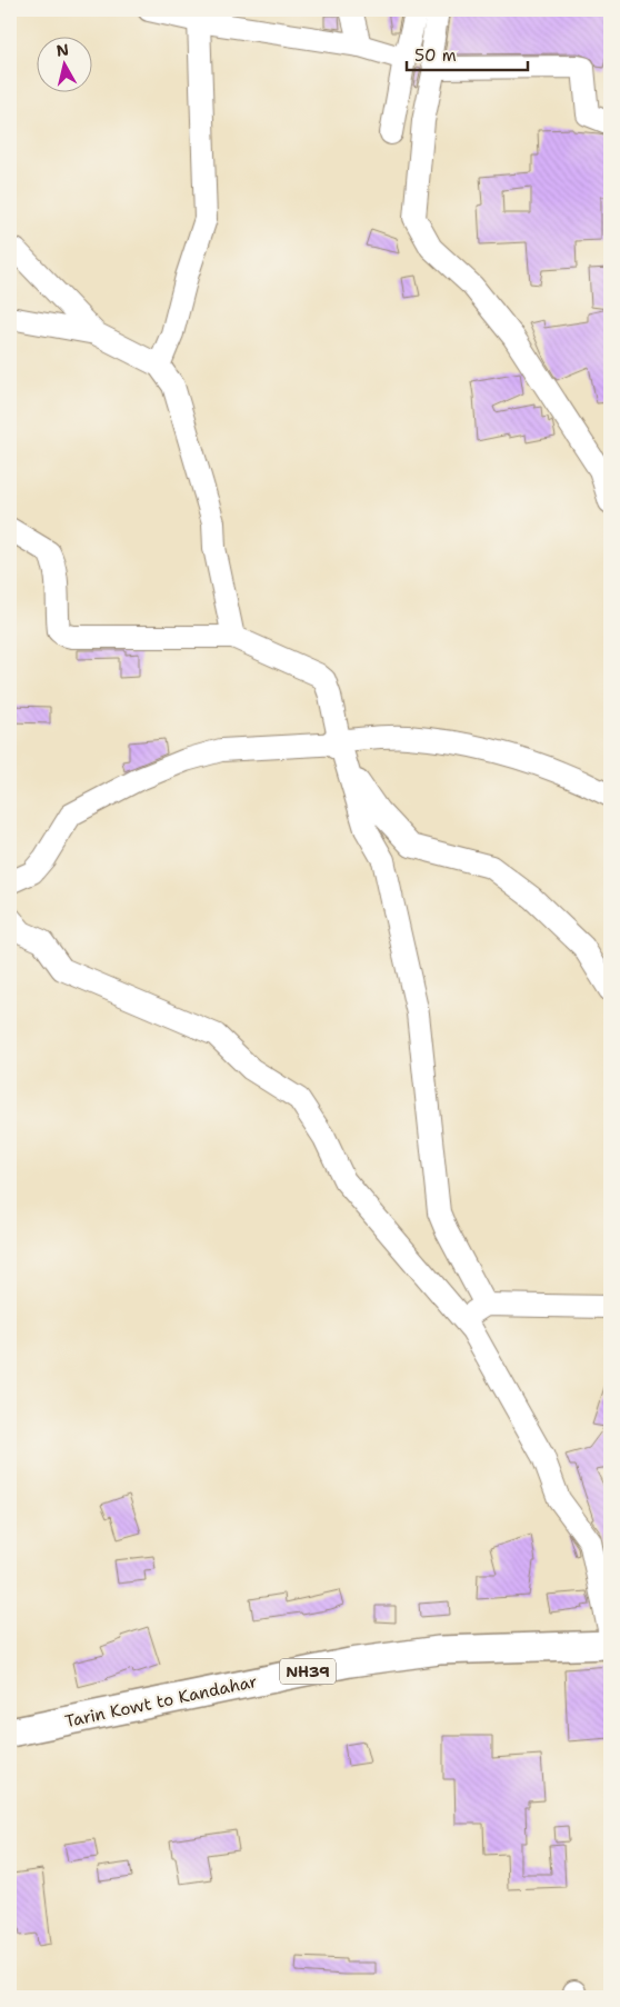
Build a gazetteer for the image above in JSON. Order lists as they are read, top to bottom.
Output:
{
  "streets": {
    "main road": ["NH39", "Tarin Kowt to Kandahar"]
  },
  "scale_bar": "50 m",
  "north": "top"
}
